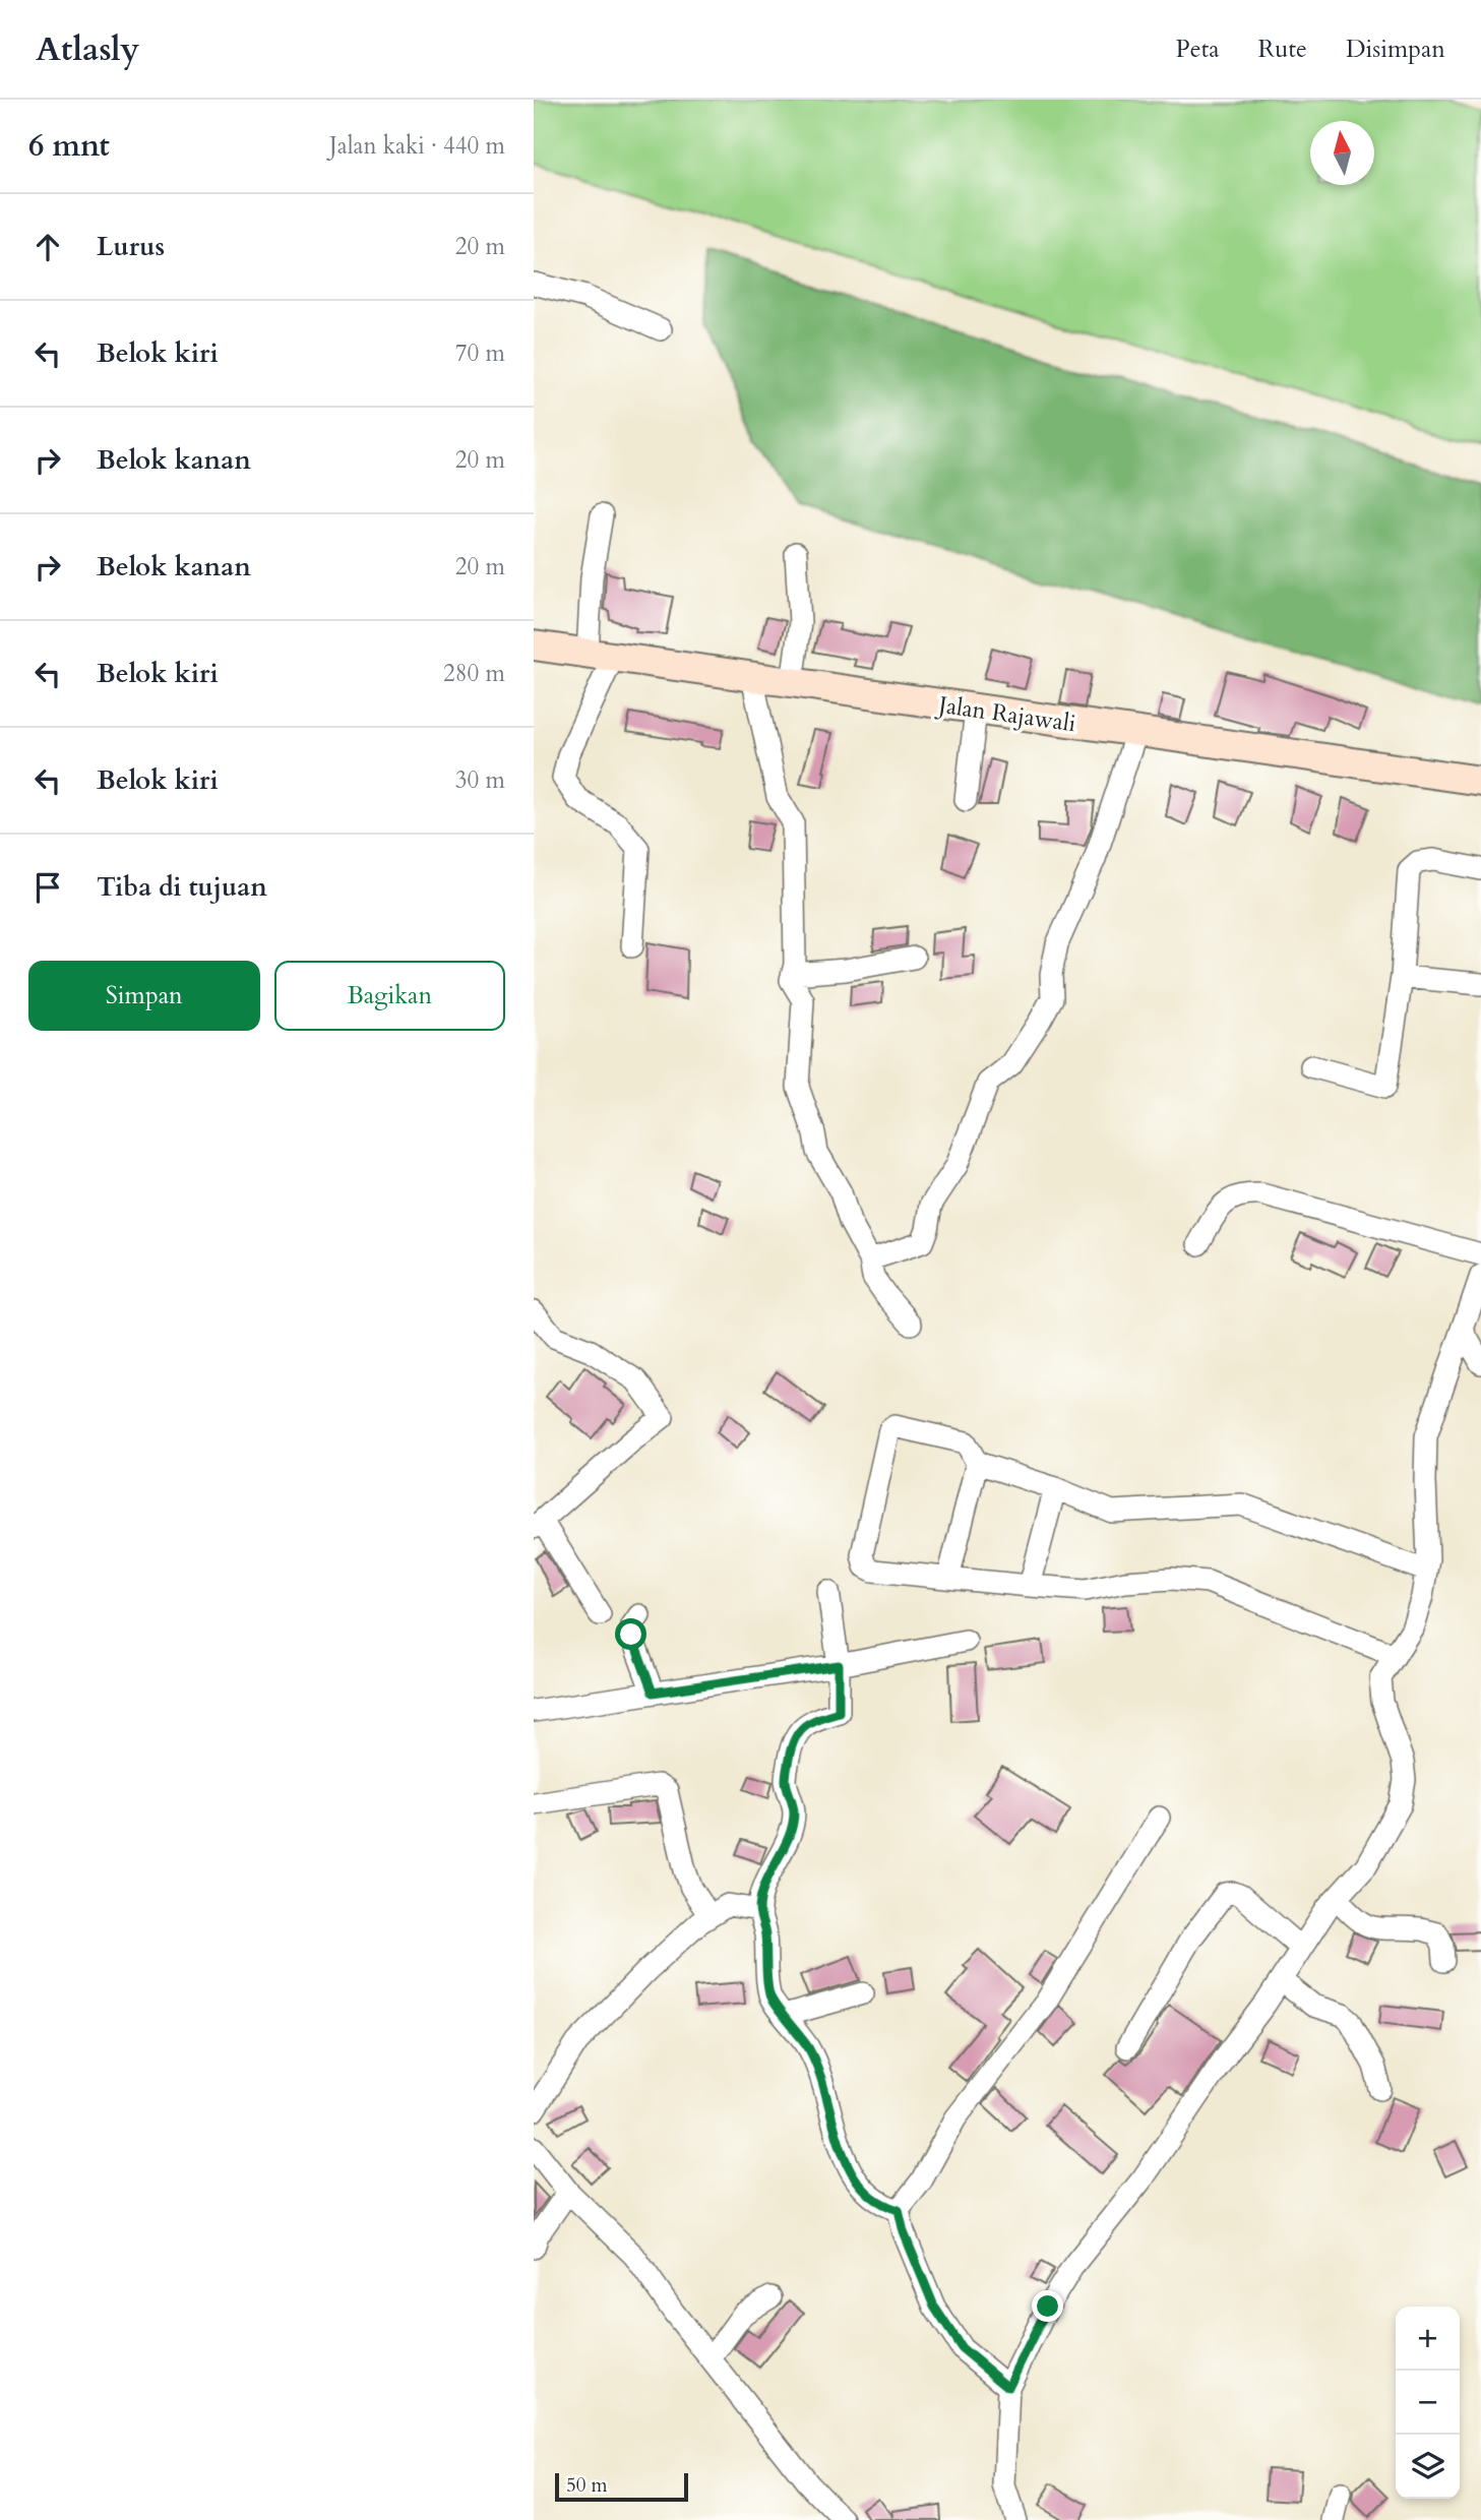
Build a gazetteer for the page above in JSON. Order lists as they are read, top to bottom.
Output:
{
  "streets": {
    "street": ["Jalan Rajawali"]
  },
  "scale_bar": "50 m",
  "north": "top",
  "page": {
    "header": "Atlasly",
    "nav": ["Peta", "Rute", "Disimpan"],
    "heading": ["6 mnt", "Jalan kaki · 440 m"],
    "list": [
      ["Lurus", "20 m"],
      ["Belok kiri", "70 m"],
      ["Belok kanan", "20 m"],
      ["Belok kanan", "20 m"],
      ["Belok kiri", "280 m"],
      ["Belok kiri", "30 m"],
      "Tiba di tujuan"
    ],
    "buttons": ["Simpan", "Bagikan"],
    "map_buttons": ["+", "−"],
    "scale": "50 m"
  }
}
